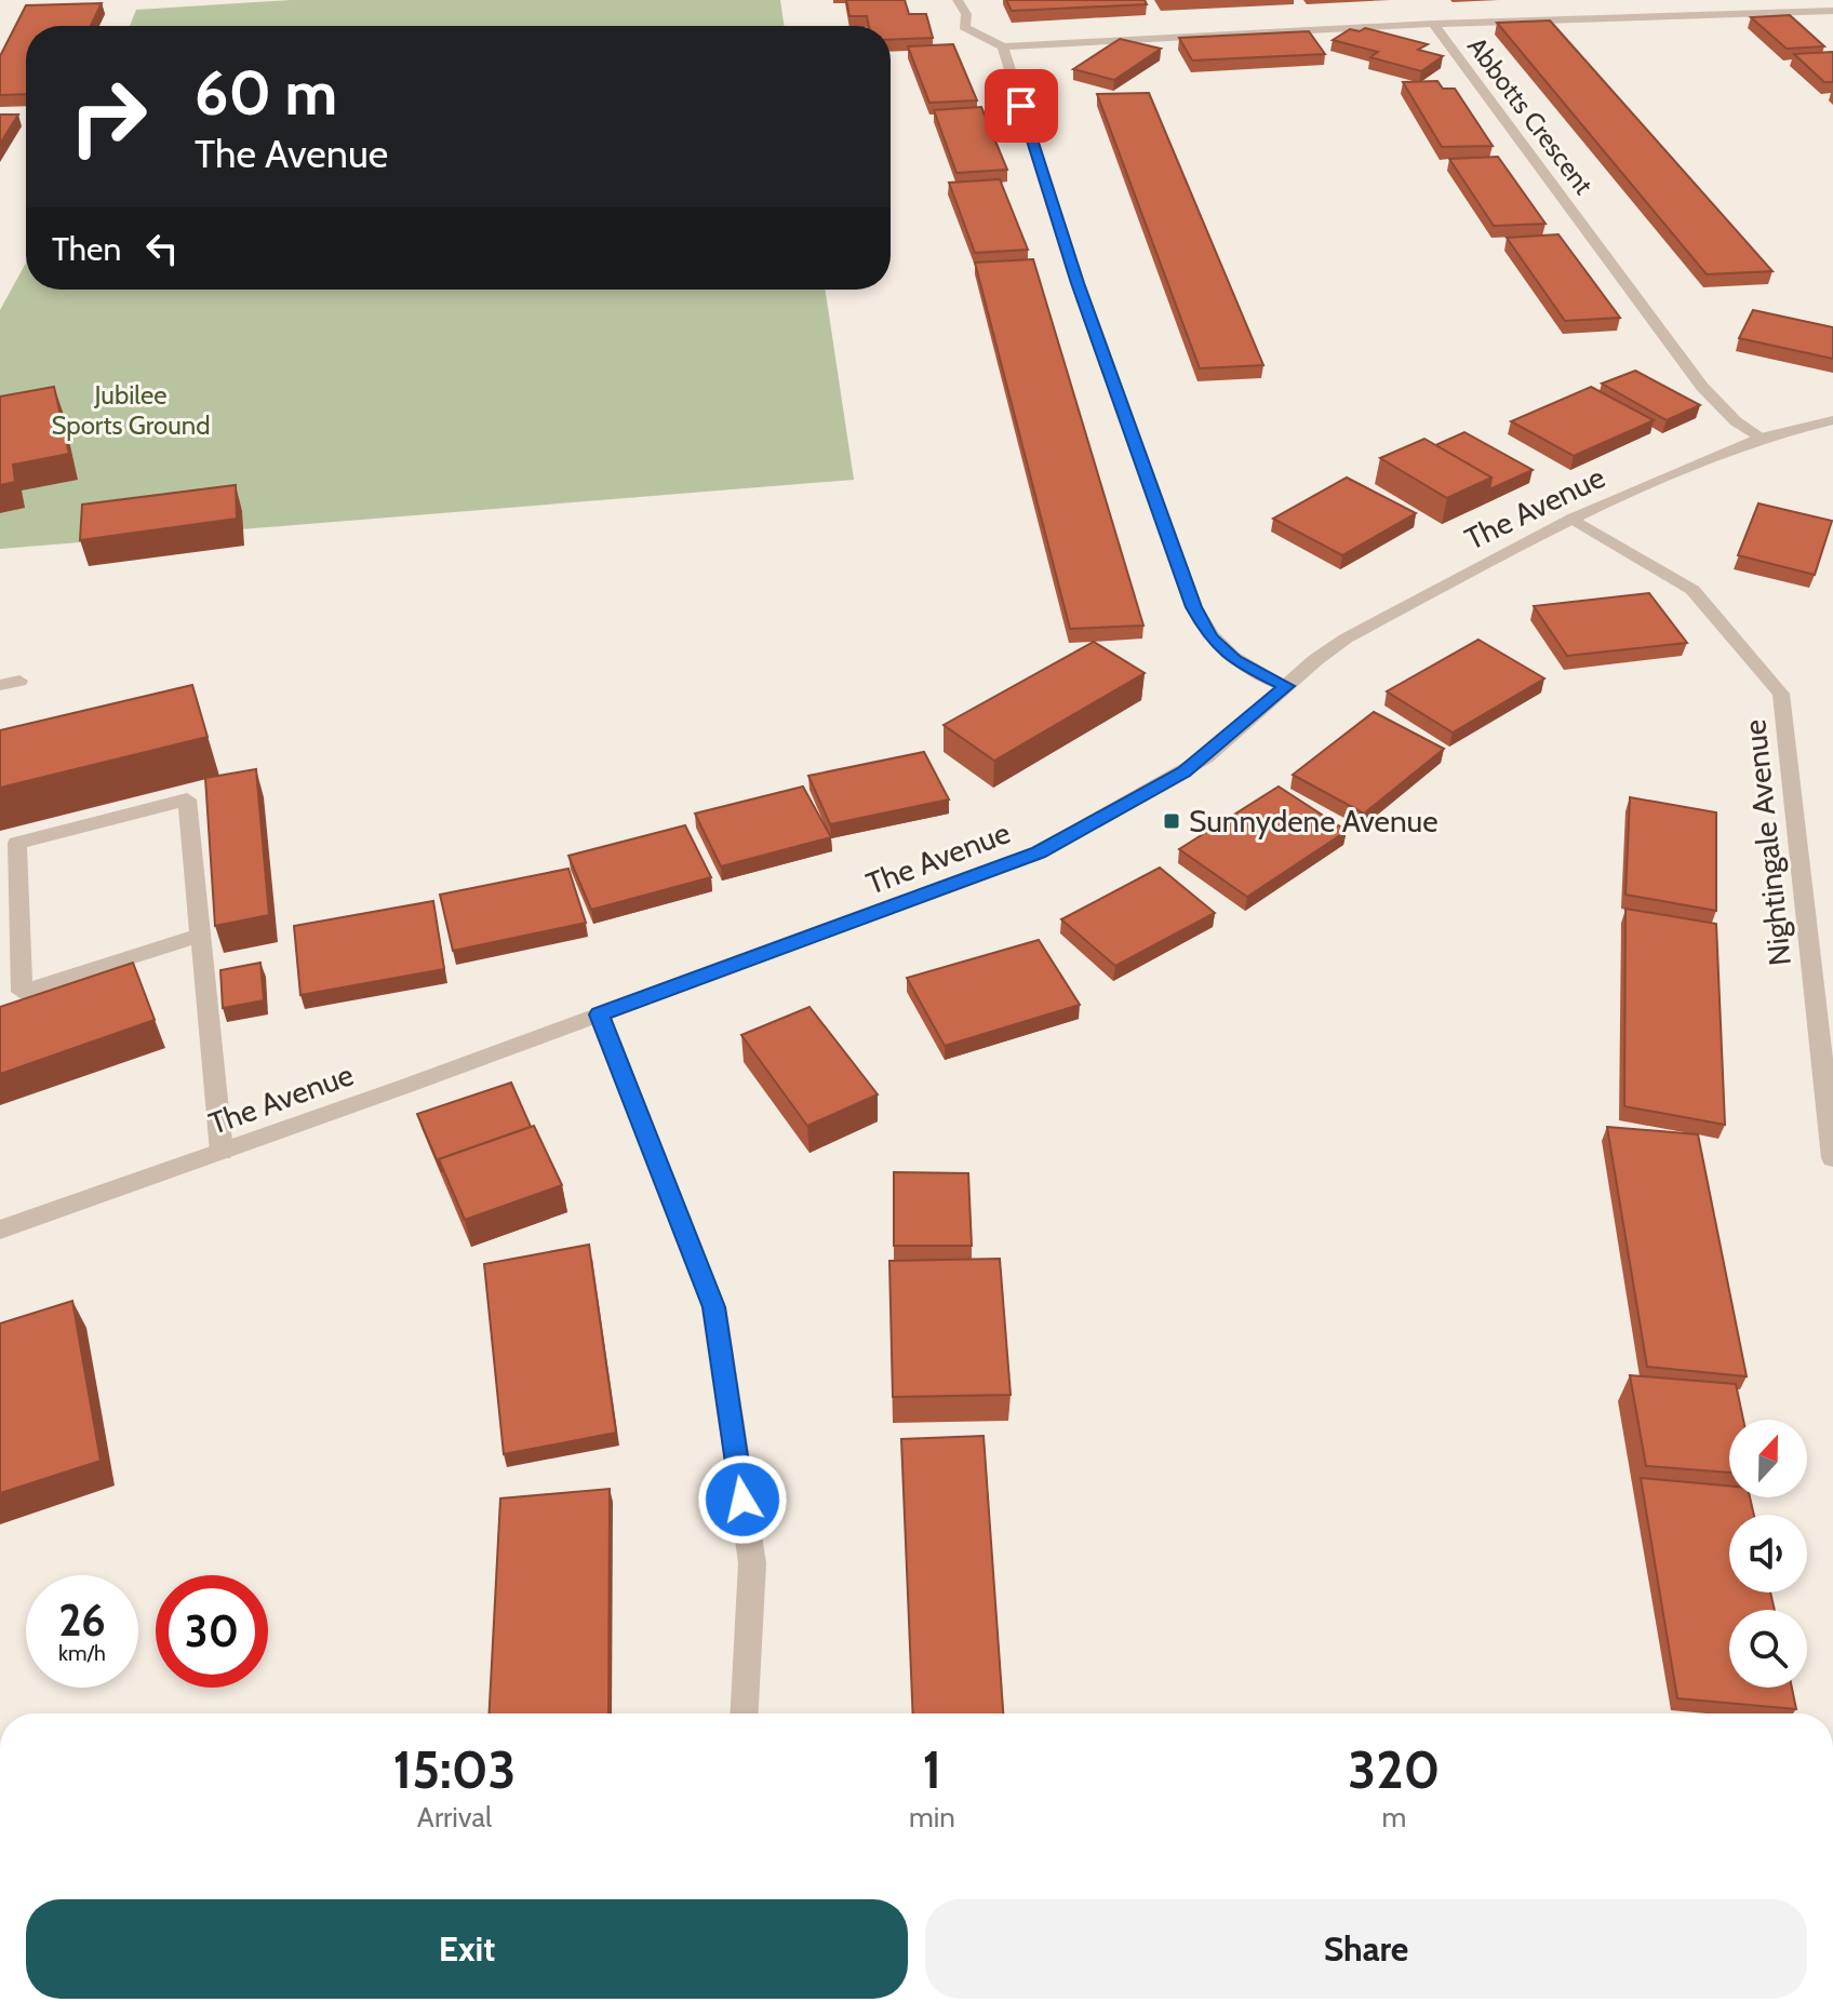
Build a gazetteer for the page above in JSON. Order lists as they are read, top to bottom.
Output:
{
  "streets": {
    "street": ["Abbotts Crescent", "The Avenue", "Nightingale Avenue"]
  },
  "crossings": [
    ["Abbotts Crescent", "The Avenue"],
    ["The Avenue", "Nightingale Avenue"]
  ],
  "parks": ["Jubilee Sports Ground"],
  "places": {
    "transit": ["Sunnydene Avenue"]
  },
  "north": "top",
  "page": {
    "turn": ["60 m", "The Avenue"],
    "then": "Then",
    "speed": "26 km/h",
    "limit": "30",
    "eta": [
      "15:03",
      "Arrival",
      "1",
      "min",
      "320",
      "m"
    ],
    "buttons": ["Exit", "Share"]
  }
}
